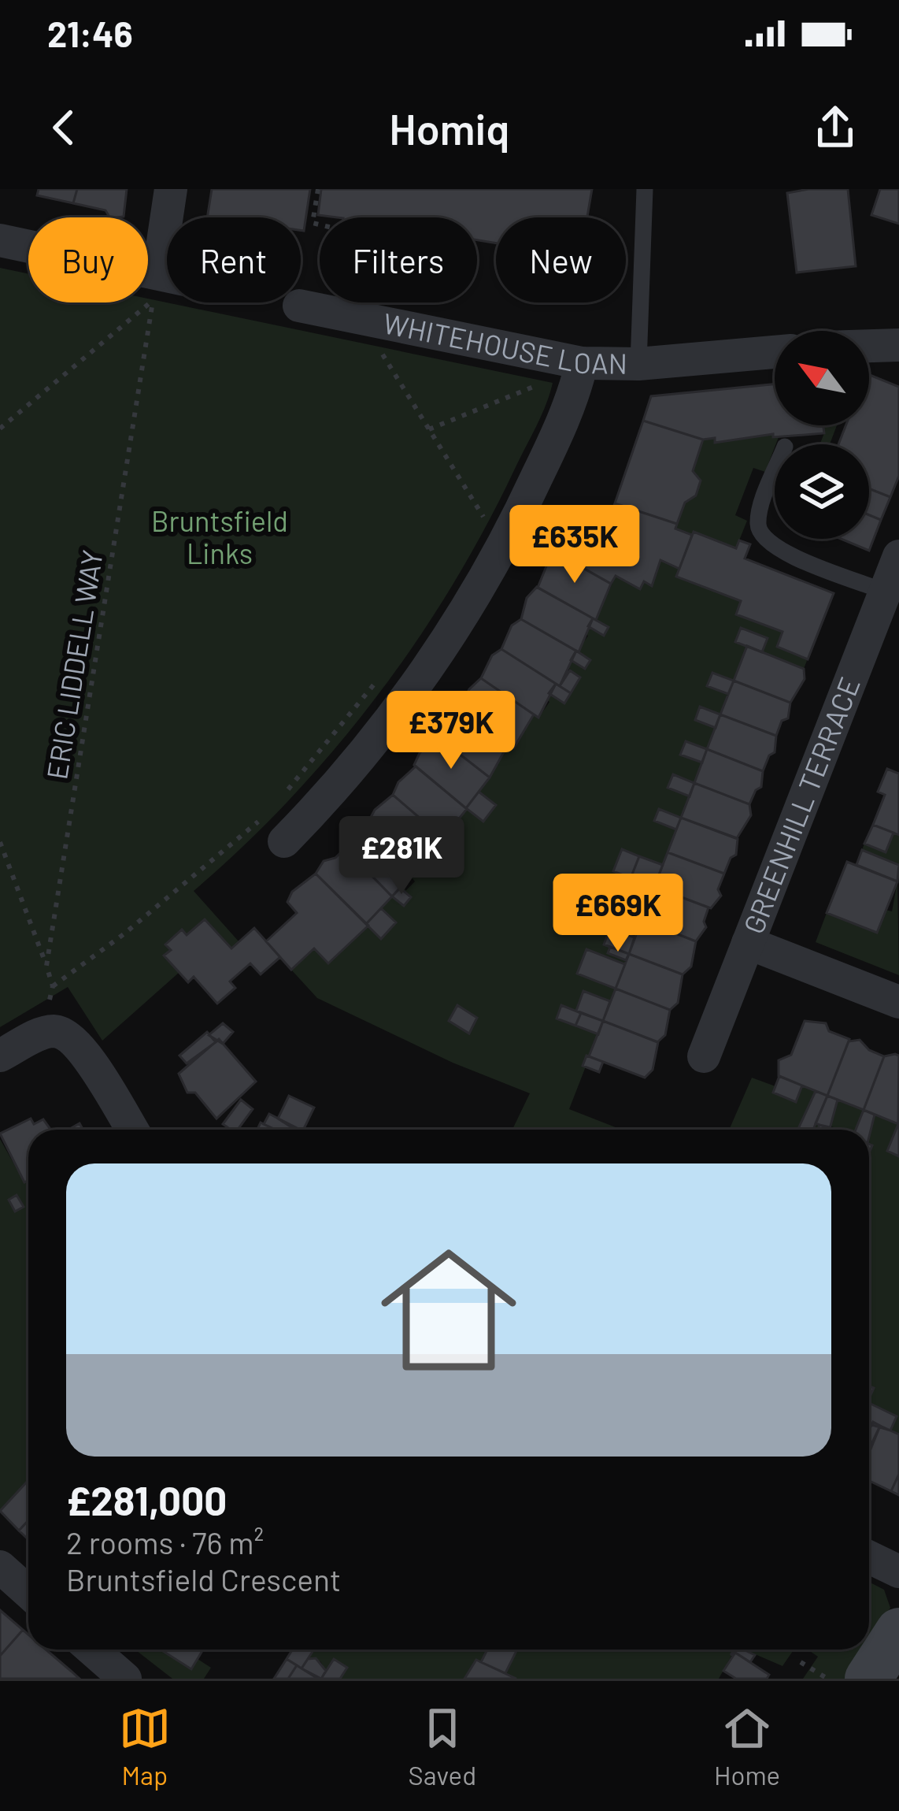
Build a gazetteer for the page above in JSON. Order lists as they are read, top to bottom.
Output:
{
  "streets": {
    "street": ["WHITEHOUSE LOAN", "GREENHILL TERRACE"],
    "path": ["ERIC LIDDELL WAY"]
  },
  "parks": ["Bruntsfield Links"],
  "north": "top left",
  "page": {
    "status": "21:46",
    "header": "Homiq",
    "chip": [
      "Buy",
      "Rent",
      "Filters",
      "New"
    ],
    "price": [
      "£635K",
      "£379K",
      "£281K",
      "£669K"
    ],
    "list": [
      {
        "name": "£281,000",
        "note": "2 rooms · 76 m² · Bruntsfield Crescent"
      }
    ],
    "tabs": ["Map", "Saved", "Home"]
  }
}
